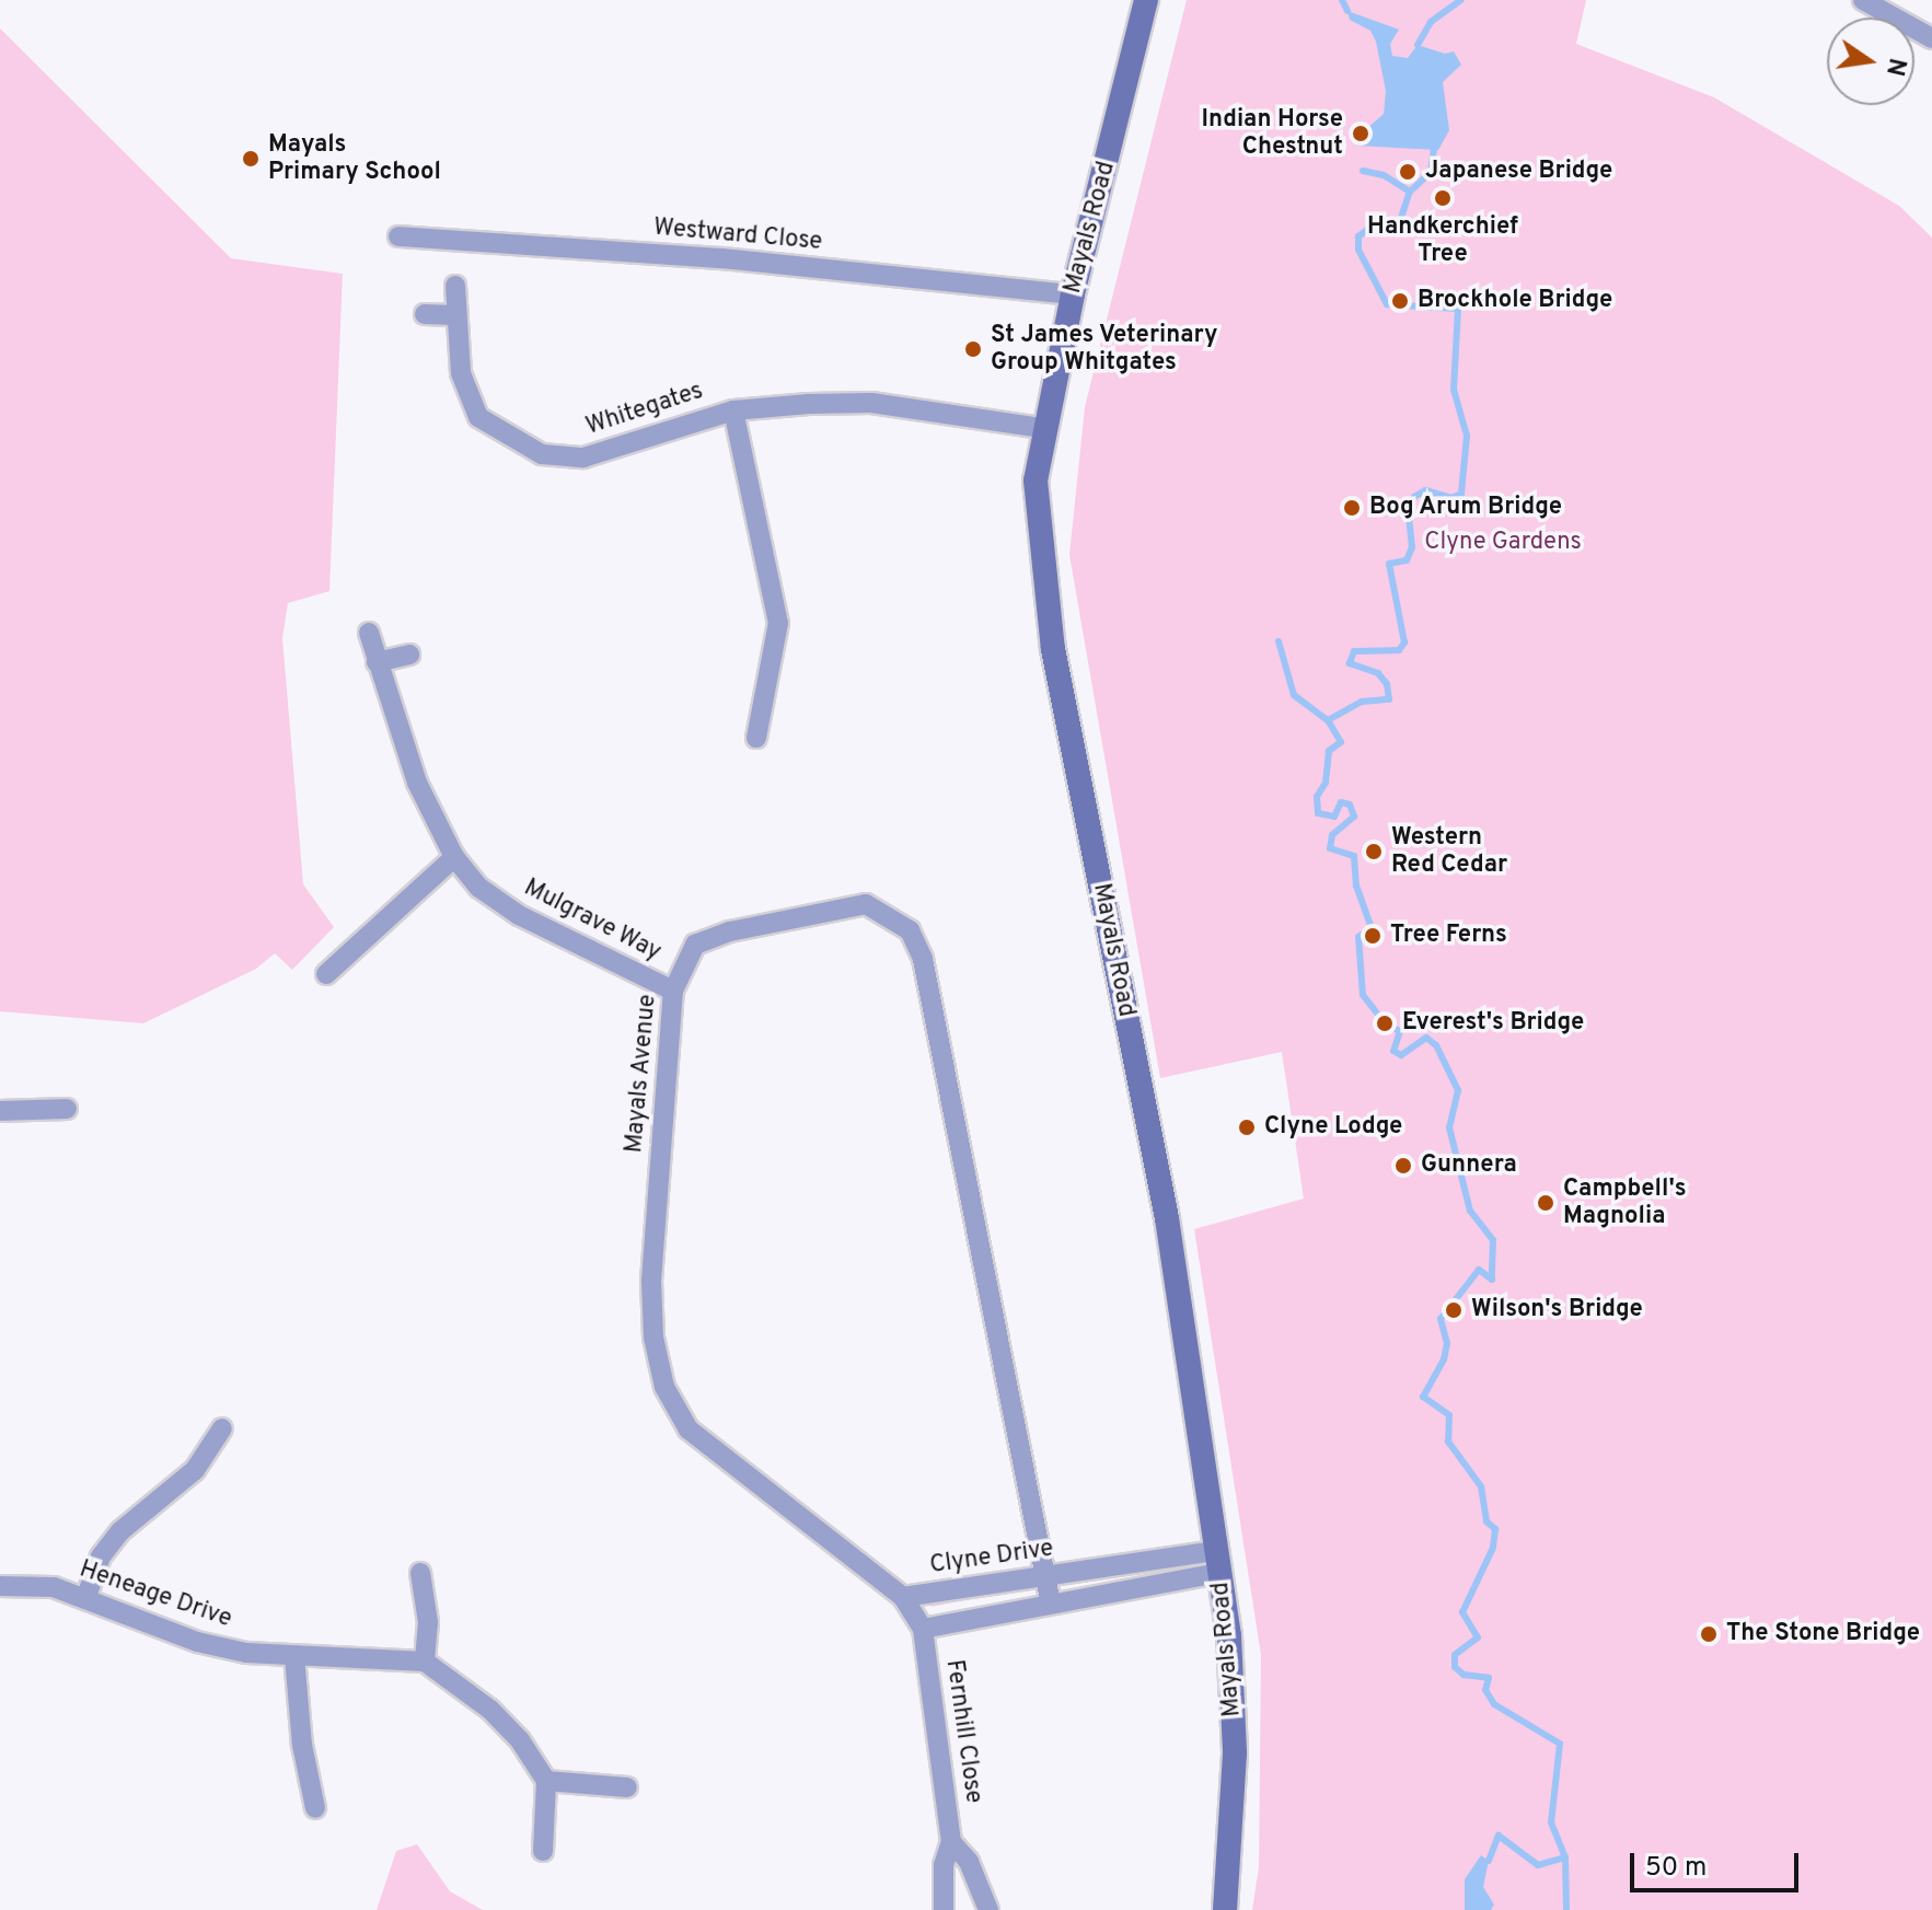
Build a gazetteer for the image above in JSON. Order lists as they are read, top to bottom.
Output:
{
  "streets": {
    "main road": ["Mayals Road"],
    "street": [
      "Westward Close",
      "Whitegates",
      "Mulgrave Way",
      "Mayals Avenue",
      "Clyne Drive",
      "Heneage Drive",
      "Fernhill Close"
    ]
  },
  "crossings": [
    ["Mayals Road", "Westward Close"],
    ["Mayals Road", "Whitegates"],
    ["Mayals Road", "Clyne Drive"],
    ["Mulgrave Way", "Mayals Avenue"],
    ["Mayals Avenue", "Clyne Drive"],
    ["Clyne Drive", "Fernhill Close"]
  ],
  "parks": ["Clyne Gardens"],
  "places": [
    "Indian Horse Chestnut",
    "Mayals Primary School",
    "Japanese Bridge",
    "Handkerchief Tree",
    "Brockhole Bridge",
    "St James Veterinary Group Whitgates",
    "Bog Arum Bridge",
    "Western Red Cedar",
    "Tree Ferns",
    "Everest's Bridge",
    "Clyne Lodge",
    "Gunnera",
    "Campbell's Magnolia",
    "Wilson's Bridge",
    "The Stone Bridge"
  ],
  "scale_bar": "50 m",
  "north": "right"
}
